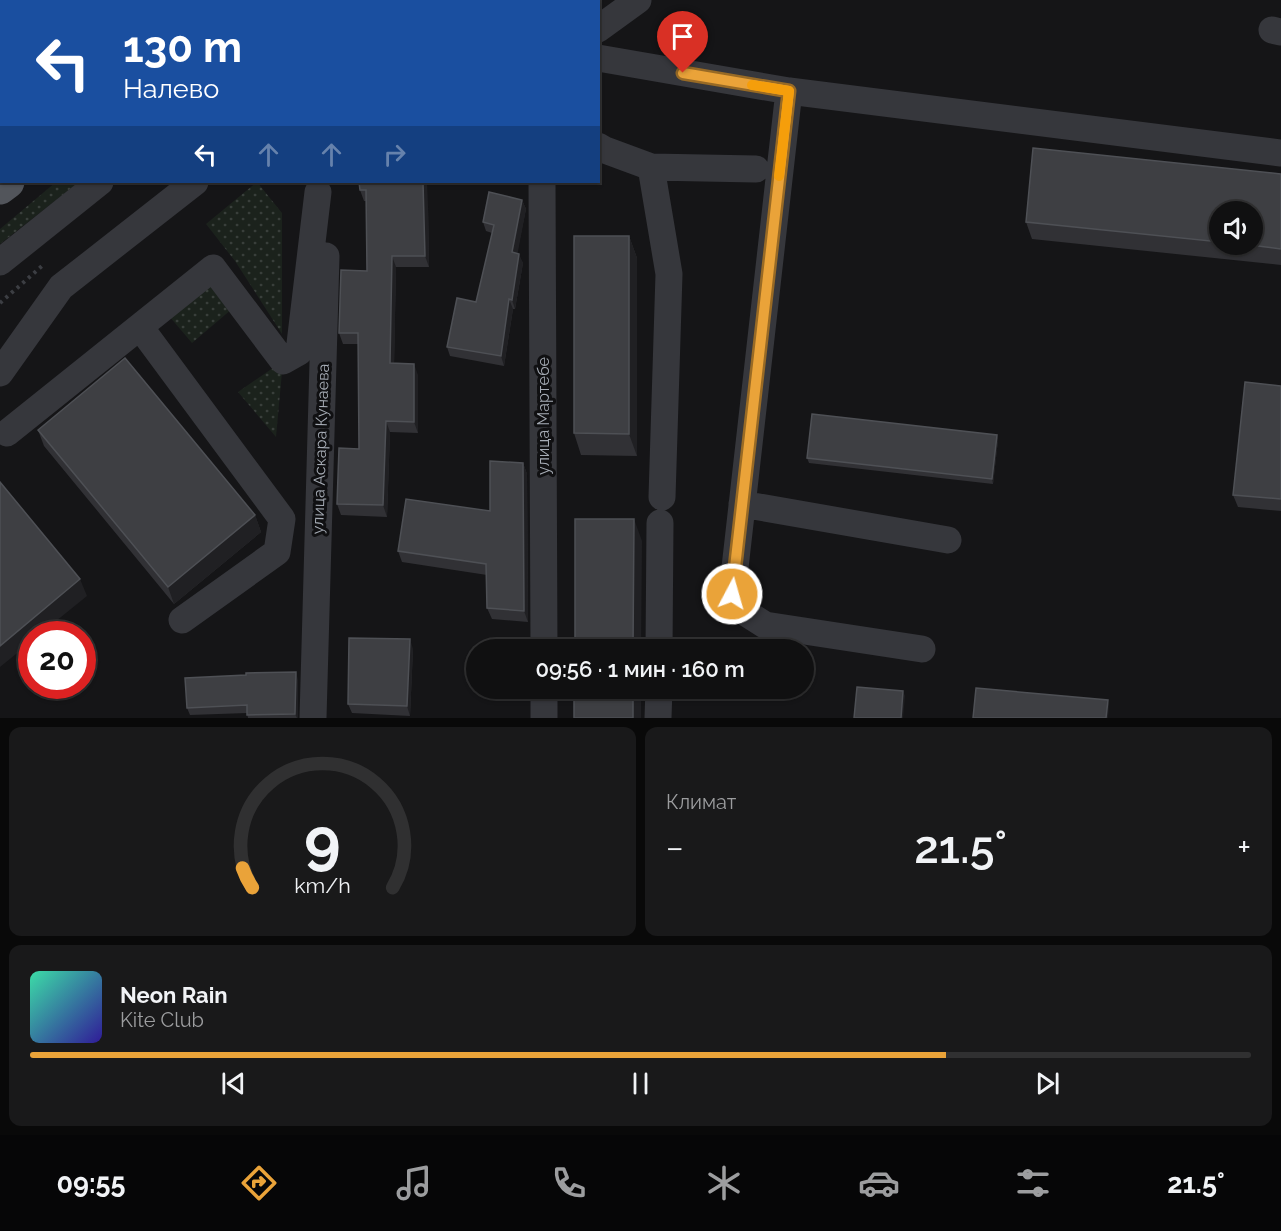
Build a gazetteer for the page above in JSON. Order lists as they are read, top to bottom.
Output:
{
  "streets": {
    "street": ["улица Мартебе", "улица Аскара Кунаева"]
  },
  "page": {
    "turn": ["130 m", "Налево"],
    "limit": "20",
    "trip": "09:56 · 1 мин · 160 m",
    "tile": "Климат",
    "heat": ["−", "21.5°", "+"],
    "song": ["Neon Rain", "Kite Club"],
    "tabs": ["09:55", "21.5°"],
    "gauge": ["9", "km/h"]
  }
}
